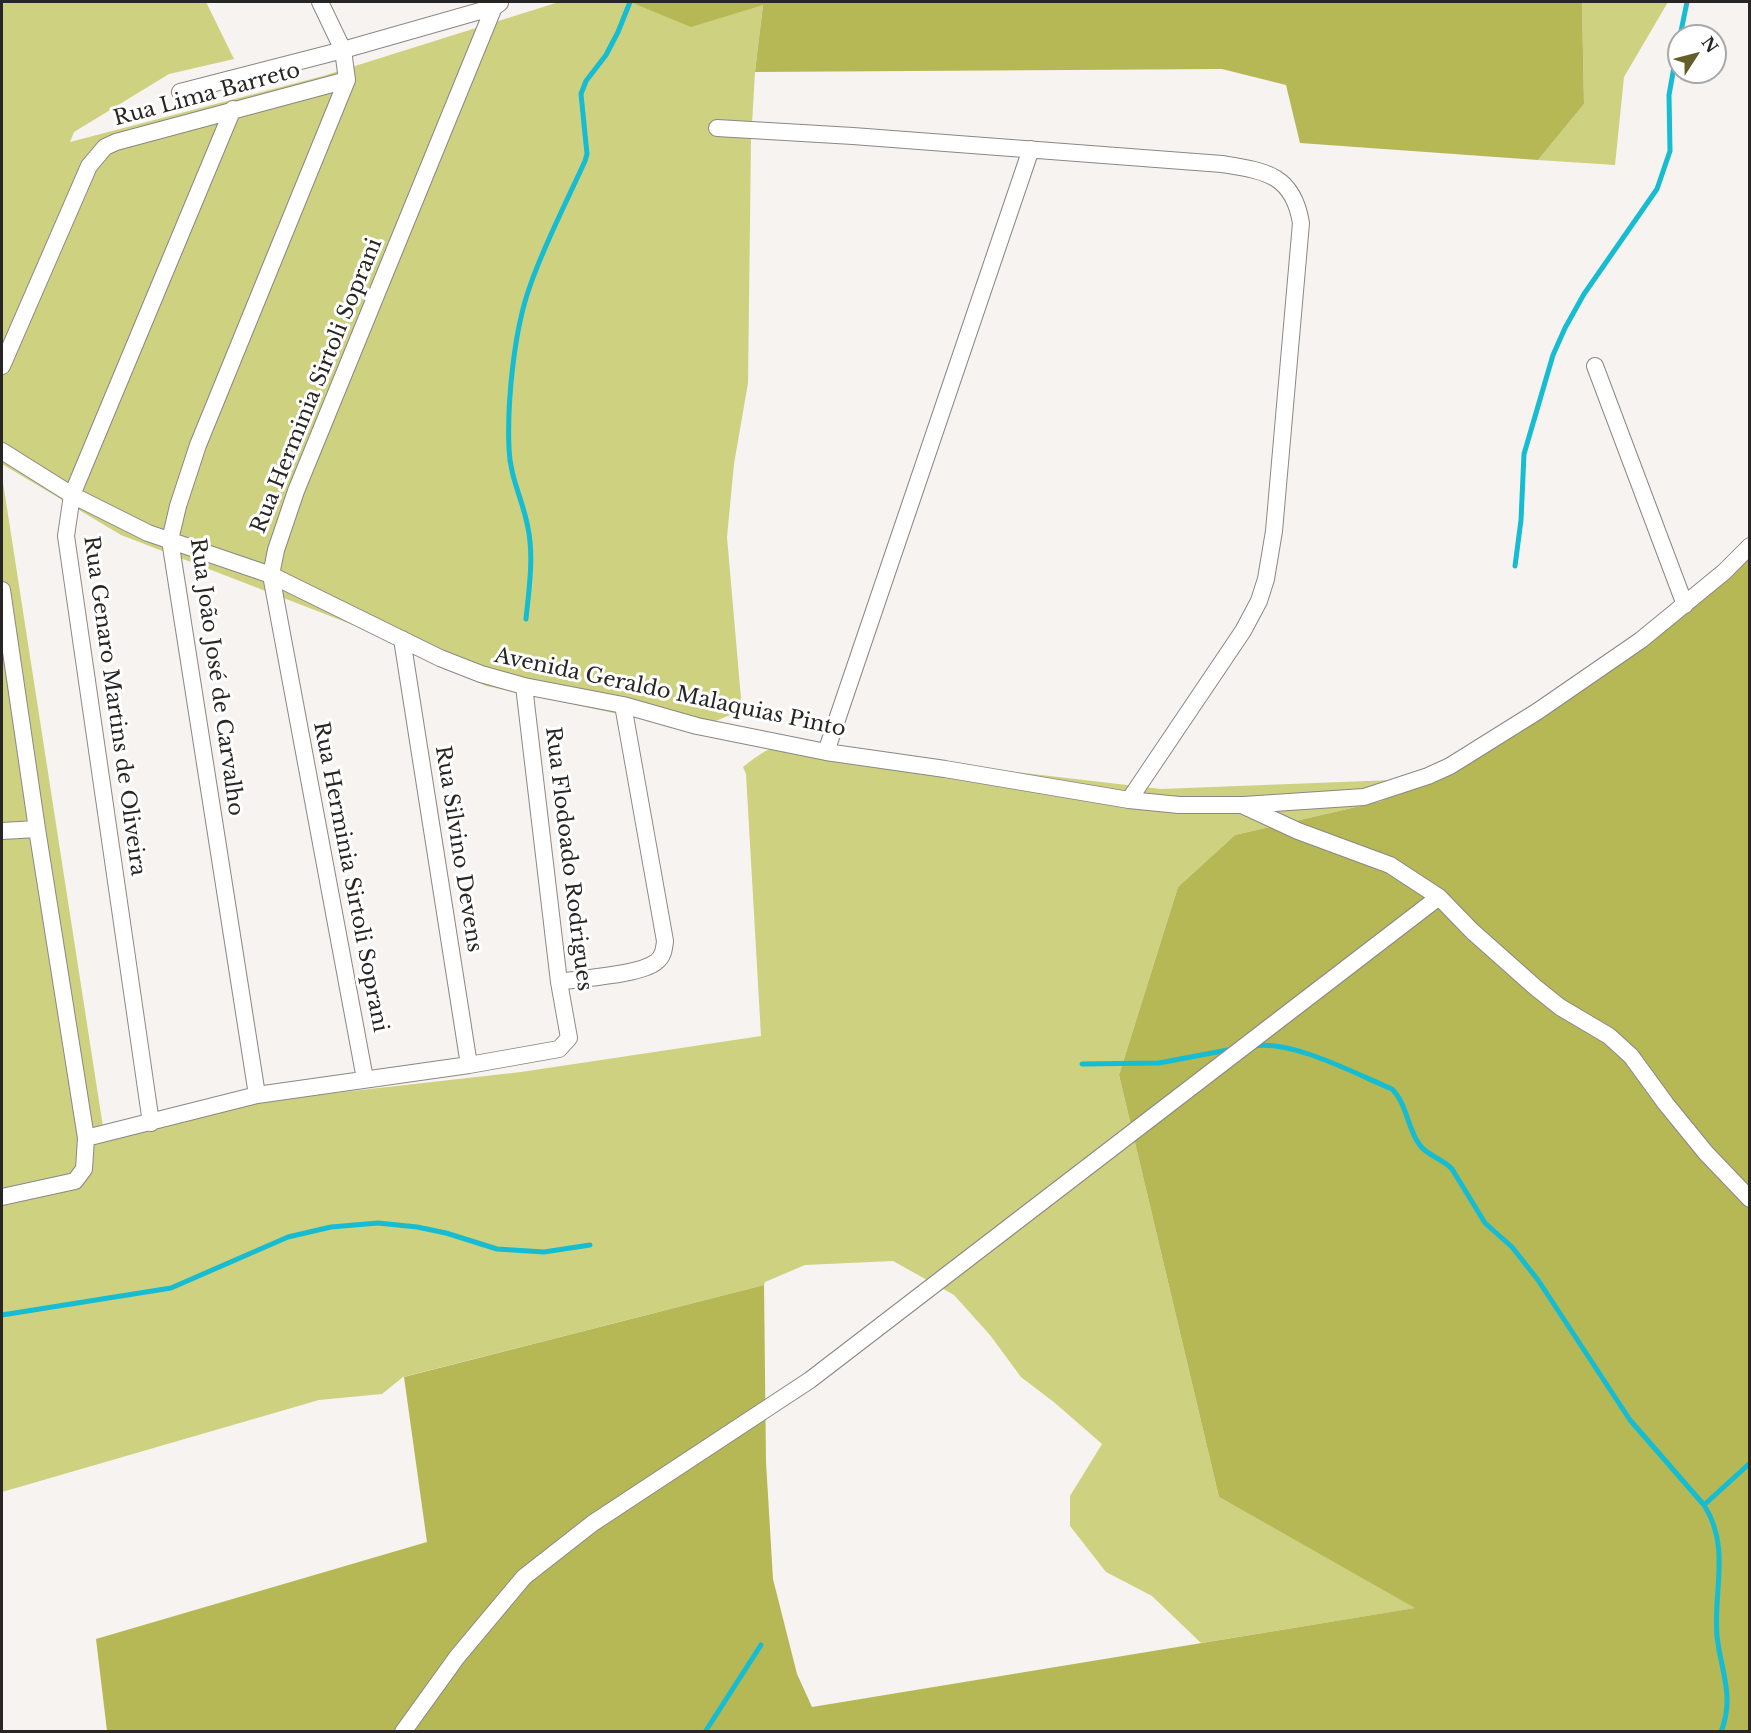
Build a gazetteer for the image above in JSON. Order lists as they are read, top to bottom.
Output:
{
  "streets": {
    "street": [
      "Rua Lima Barreto",
      "Rua Herminia Sirtoli Soprani",
      "Rua João José de Carvalho",
      "Avenida Geraldo Malaquias Pinto",
      "Rua Genaro Martins de Oliveira",
      "Rua Silvino Devens",
      "Rua Flodoado Rodrigues"
    ]
  },
  "crossings": [
    ["Rua Lima Barreto", "Rua Herminia Sirtoli Soprani"],
    ["Rua Lima Barreto", "Rua João José de Carvalho"],
    ["Rua Lima Barreto", "Rua Genaro Martins de Oliveira"],
    ["Rua Herminia Sirtoli Soprani", "Avenida Geraldo Malaquias Pinto"],
    ["Rua João José de Carvalho", "Avenida Geraldo Malaquias Pinto"],
    ["Avenida Geraldo Malaquias Pinto", "Rua Genaro Martins de Oliveira"],
    ["Avenida Geraldo Malaquias Pinto", "Rua Silvino Devens"],
    ["Avenida Geraldo Malaquias Pinto", "Rua Flodoado Rodrigues"],
    ["Rua Silvino Devens", "Rua Flodoado Rodrigues"]
  ],
  "north": "top right"
}
